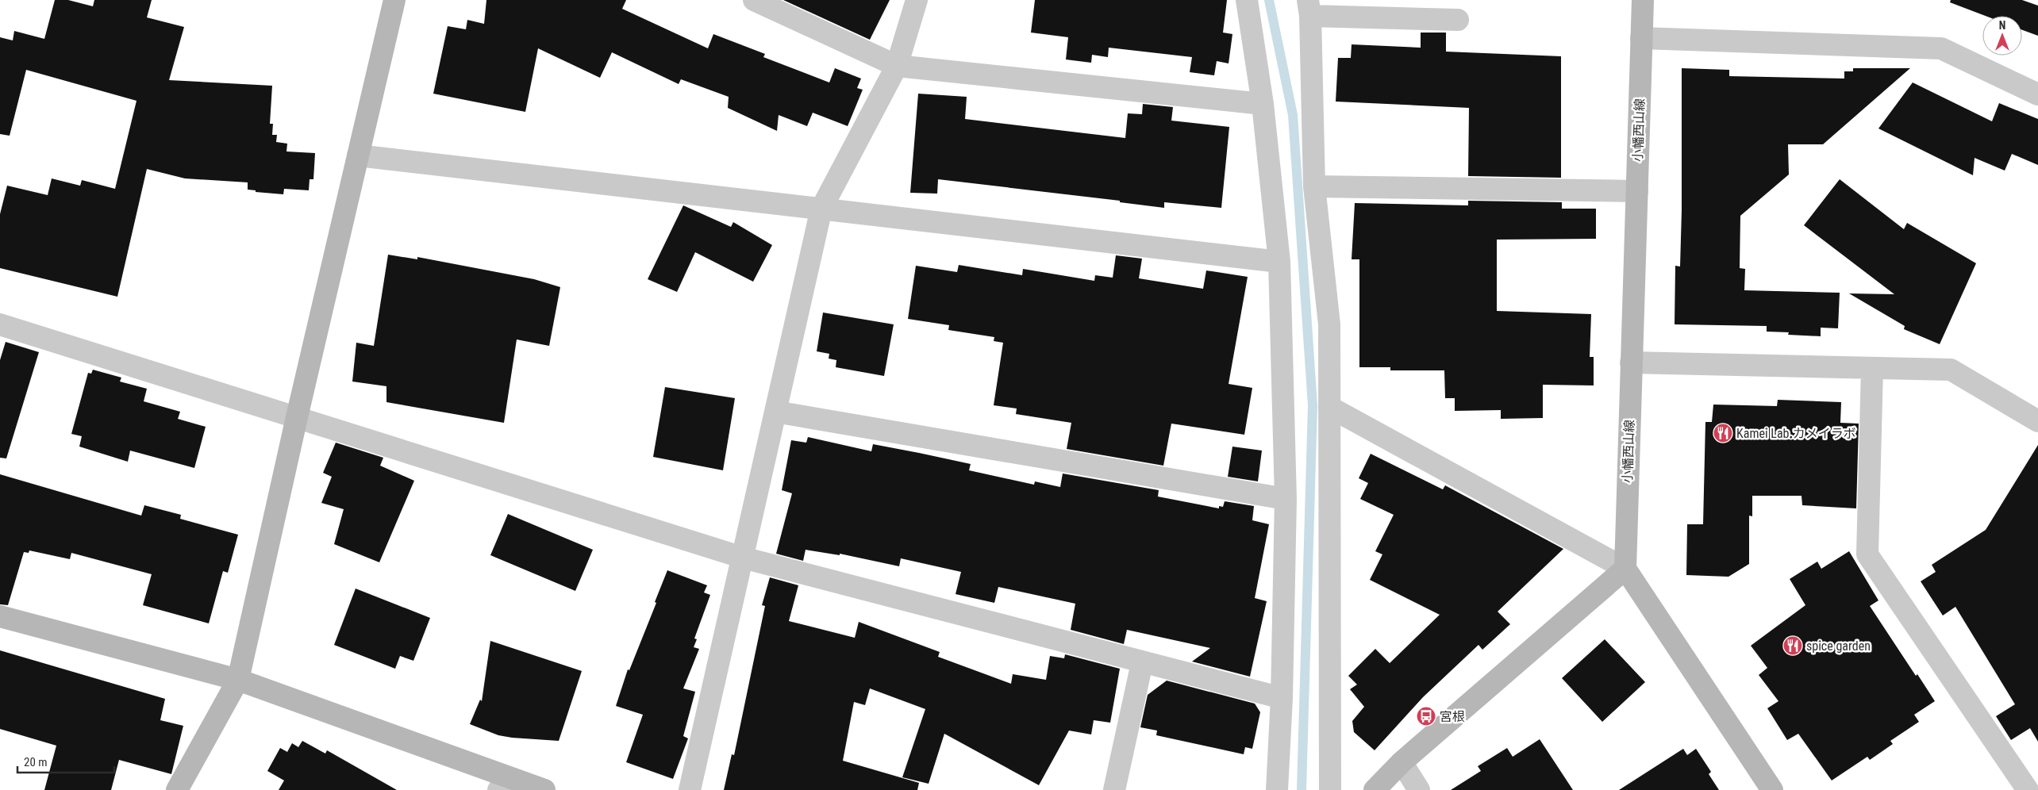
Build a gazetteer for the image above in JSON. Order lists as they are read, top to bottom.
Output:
{
  "streets": {
    "street": ["小幡西山線"]
  },
  "places": {
    "restaurant": ["Kamei Lab.カメイラボ", "spice garden"],
    "bus stop": ["宮根"]
  },
  "scale_bar": "20 m",
  "north": "top"
}
